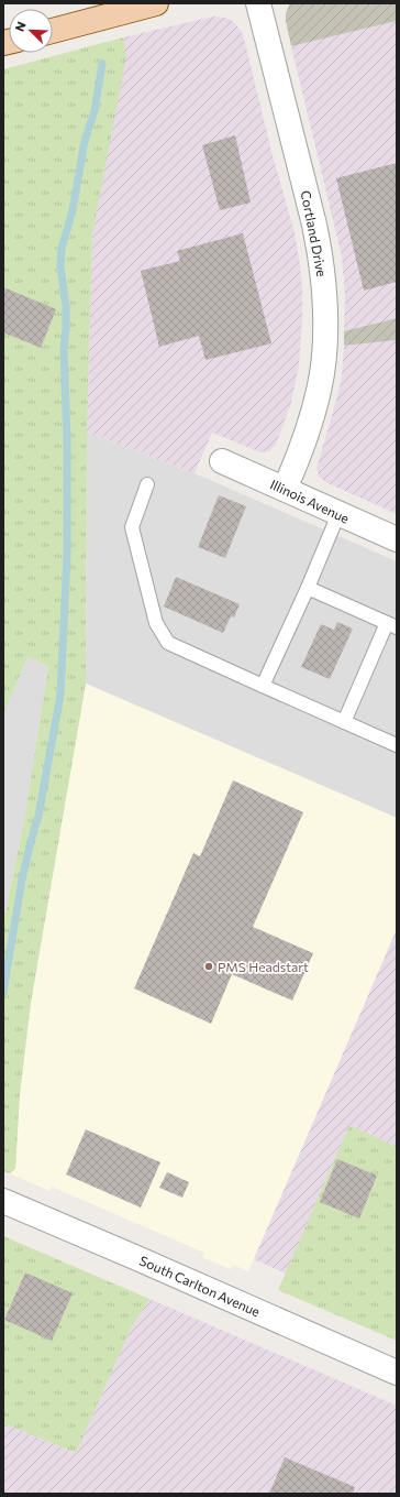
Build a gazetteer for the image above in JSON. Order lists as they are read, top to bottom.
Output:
{
  "streets": {
    "street": ["Cortland Drive", "Illinois Avenue", "South Carlton Avenue"]
  },
  "crossings": [
    ["Cortland Drive", "Illinois Avenue"]
  ],
  "places": ["PMS Headstart"],
  "north": "top left"
}
